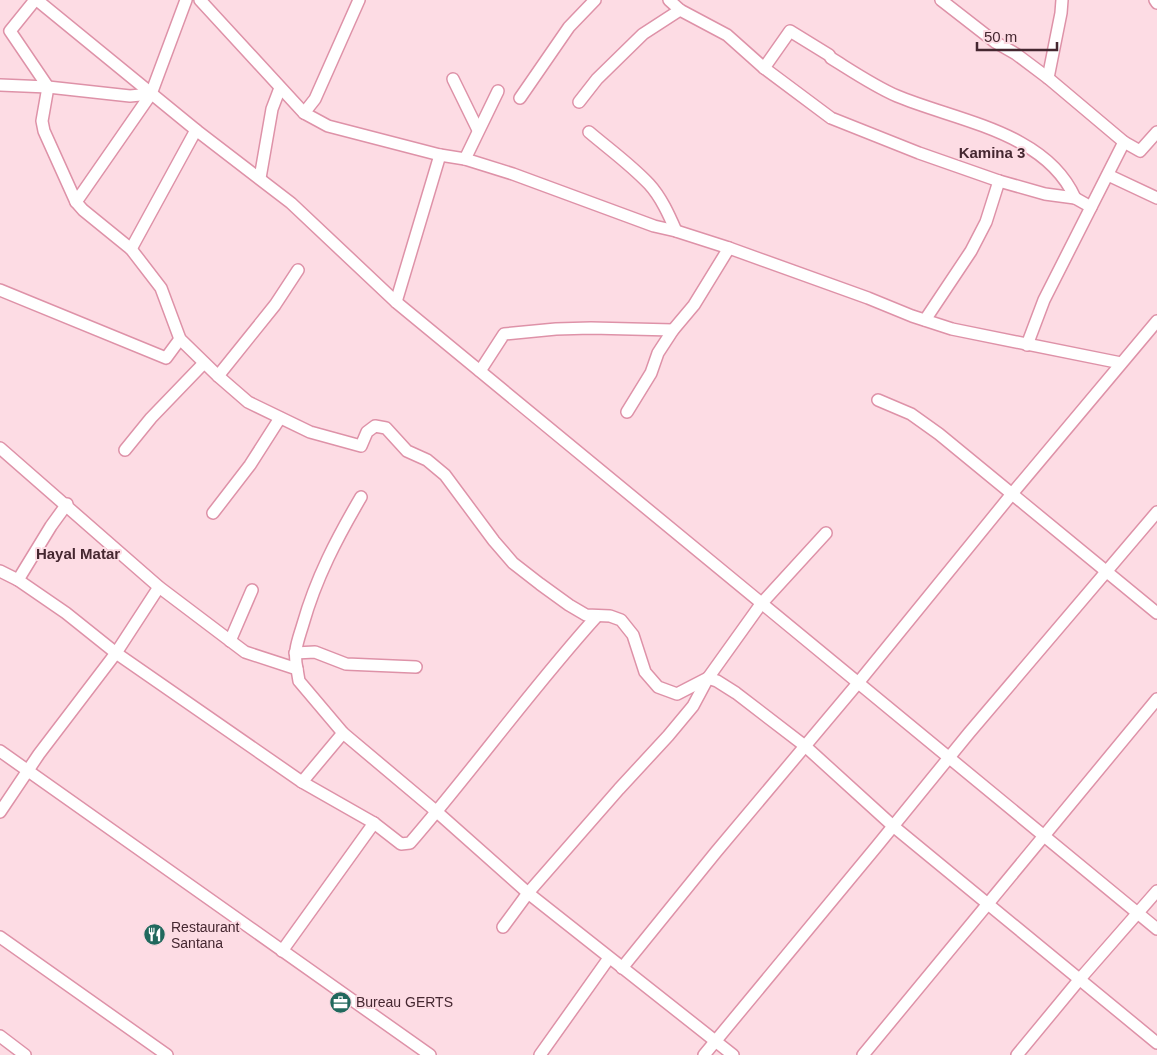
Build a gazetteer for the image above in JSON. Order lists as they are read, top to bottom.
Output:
{
  "districts": ["Kamina 3", "Hayal Matar"],
  "places": {
    "restaurant": ["Restaurant Santana"],
    "office": ["Bureau GERTS"]
  },
  "scale_bar": "50 m"
}
